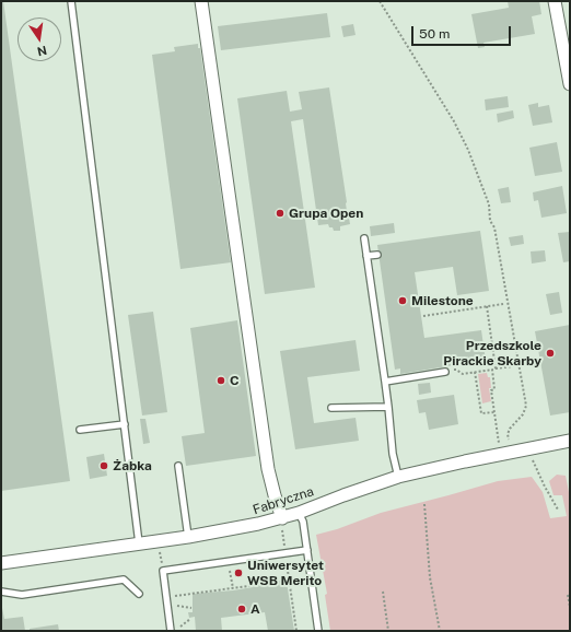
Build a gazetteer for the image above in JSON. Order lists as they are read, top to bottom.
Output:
{
  "streets": {
    "street": ["Fabryczna"]
  },
  "places": [
    "Grupa Open",
    "Milestone",
    "Przedszkole Pirackie Skarby",
    "C",
    "Żabka",
    "Uniwersytet WSB Merito",
    "A"
  ],
  "scale_bar": "50 m",
  "north": "bottom"
}
